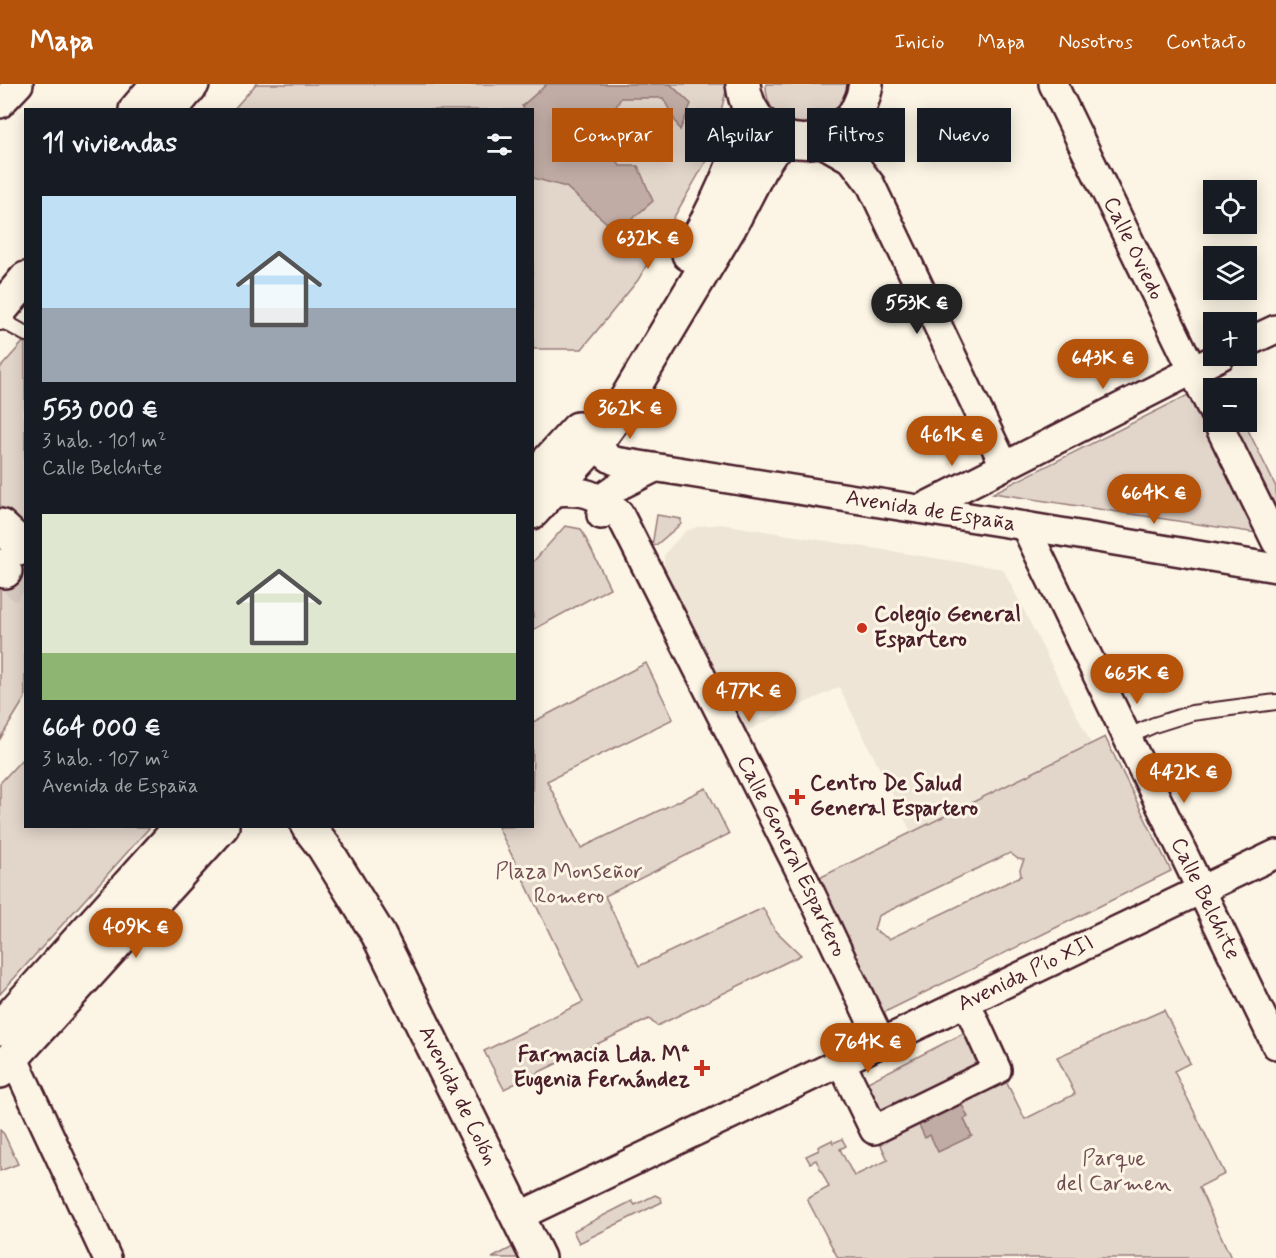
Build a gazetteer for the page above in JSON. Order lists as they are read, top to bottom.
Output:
{
  "streets": {
    "main road": ["Avenida de Colón"],
    "street": [
      "Calle Oviedo",
      "Avenida de España",
      "Calle General Espartero",
      "Calle Belchite",
      "Avenida Pío XII"
    ]
  },
  "crossings": [
    ["Avenida de España", "Calle Belchite"],
    ["Calle General Espartero", "Avenida Pío XII"],
    ["Calle Belchite", "Avenida Pío XII"],
    ["Avenida Pío XII", "Avenida de Colón"]
  ],
  "parks": ["Plaza Monseñor Romero", "Parque del Carmen"],
  "places": {
    "other": ["Colegio General Espartero"],
    "health": ["Centro De Salud General Espartero", "Farmacia Lda. Mª Eugenia Fernández"]
  },
  "page": {
    "header": "Mapa",
    "nav": [
      "Inicio",
      "Mapa",
      "Nosotros",
      "Contacto"
    ],
    "chip": [
      "Comprar",
      "Alquilar",
      "Filtros",
      "Nuevo"
    ],
    "heading": "11 viviendas",
    "map_buttons": ["+", "−"],
    "list": [
      {
        "name": "553 000 €",
        "note": "3 hab. · 101 m² · Calle Belchite"
      },
      {
        "name": "664 000 €",
        "note": "3 hab. · 107 m² · Avenida de España"
      }
    ],
    "price": [
      "632K €",
      "553K €",
      "643K €",
      "362K €",
      "461K €",
      "664K €",
      "665K €",
      "477K €",
      "442K €",
      "409K €",
      "764K €"
    ]
  }
}
